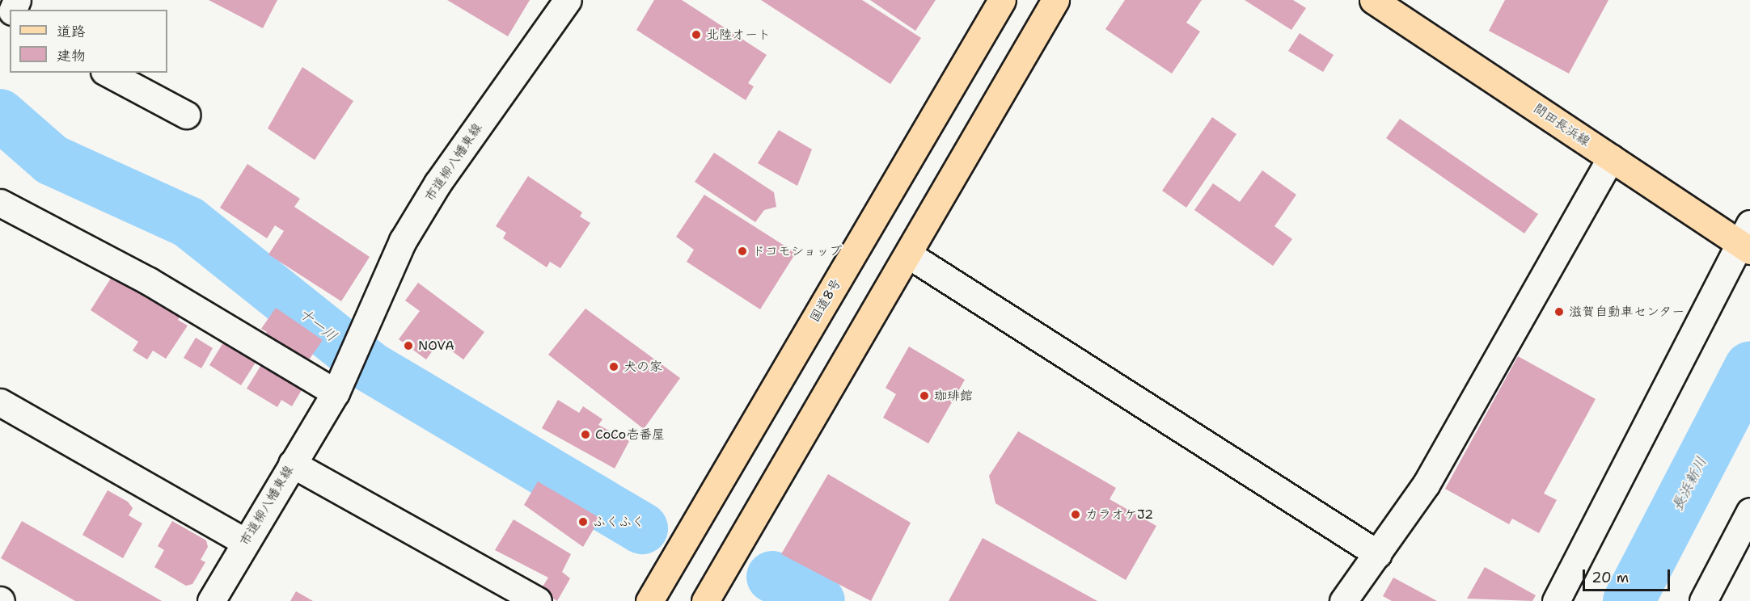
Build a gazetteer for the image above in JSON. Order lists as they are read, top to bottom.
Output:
{
  "streets": {
    "main road": ["間田長浜線", "国道8号"],
    "street": ["市道柳八幡東線"]
  },
  "water": ["十一川", "長浜新川"],
  "places": [
    "北陸オート",
    "ドコモショップ",
    "滋賀自動車センター",
    "NOVA",
    "犬の家",
    "珈琲館",
    "CoCo壱番屋",
    "カラオケJ2",
    "ふくふく"
  ],
  "legend": ["道路", "建物"],
  "scale_bar": "20 m"
}
